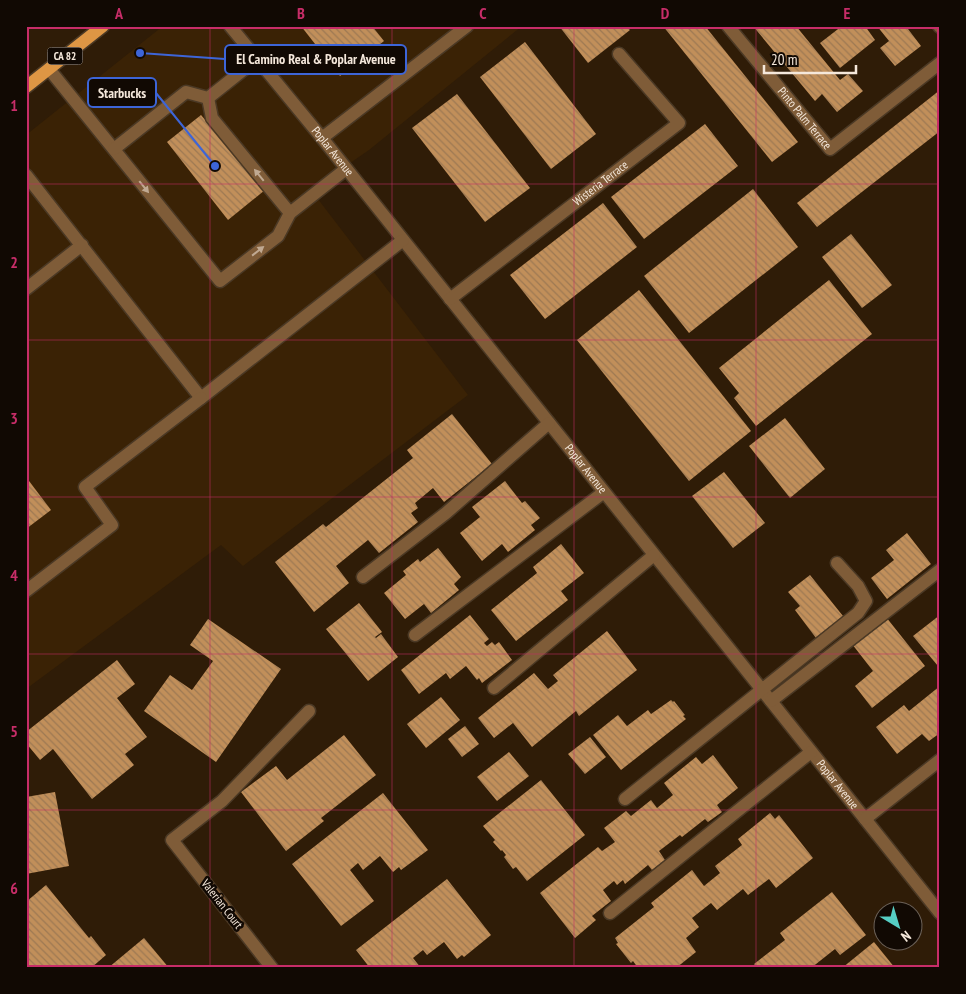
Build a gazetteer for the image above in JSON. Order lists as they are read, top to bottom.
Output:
{
  "streets": {
    "main road": ["CA 82"],
    "street": [
      "Pinto Palm Terrace",
      "Poplar Avenue",
      "Wisteria Terrace",
      "Valerian Court"
    ]
  },
  "crossings": [
    ["Poplar Avenue", "Wisteria Terrace"]
  ],
  "places": ["El Camino Real & Poplar Avenue", "Starbucks"],
  "scale_bar": "20 m",
  "north": "bottom right",
  "grid": {
    "columns": [
      "A",
      "B",
      "C",
      "D",
      "E"
    ],
    "rows": [
      "1",
      "2",
      "3",
      "4",
      "5",
      "6"
    ]
  }
}
